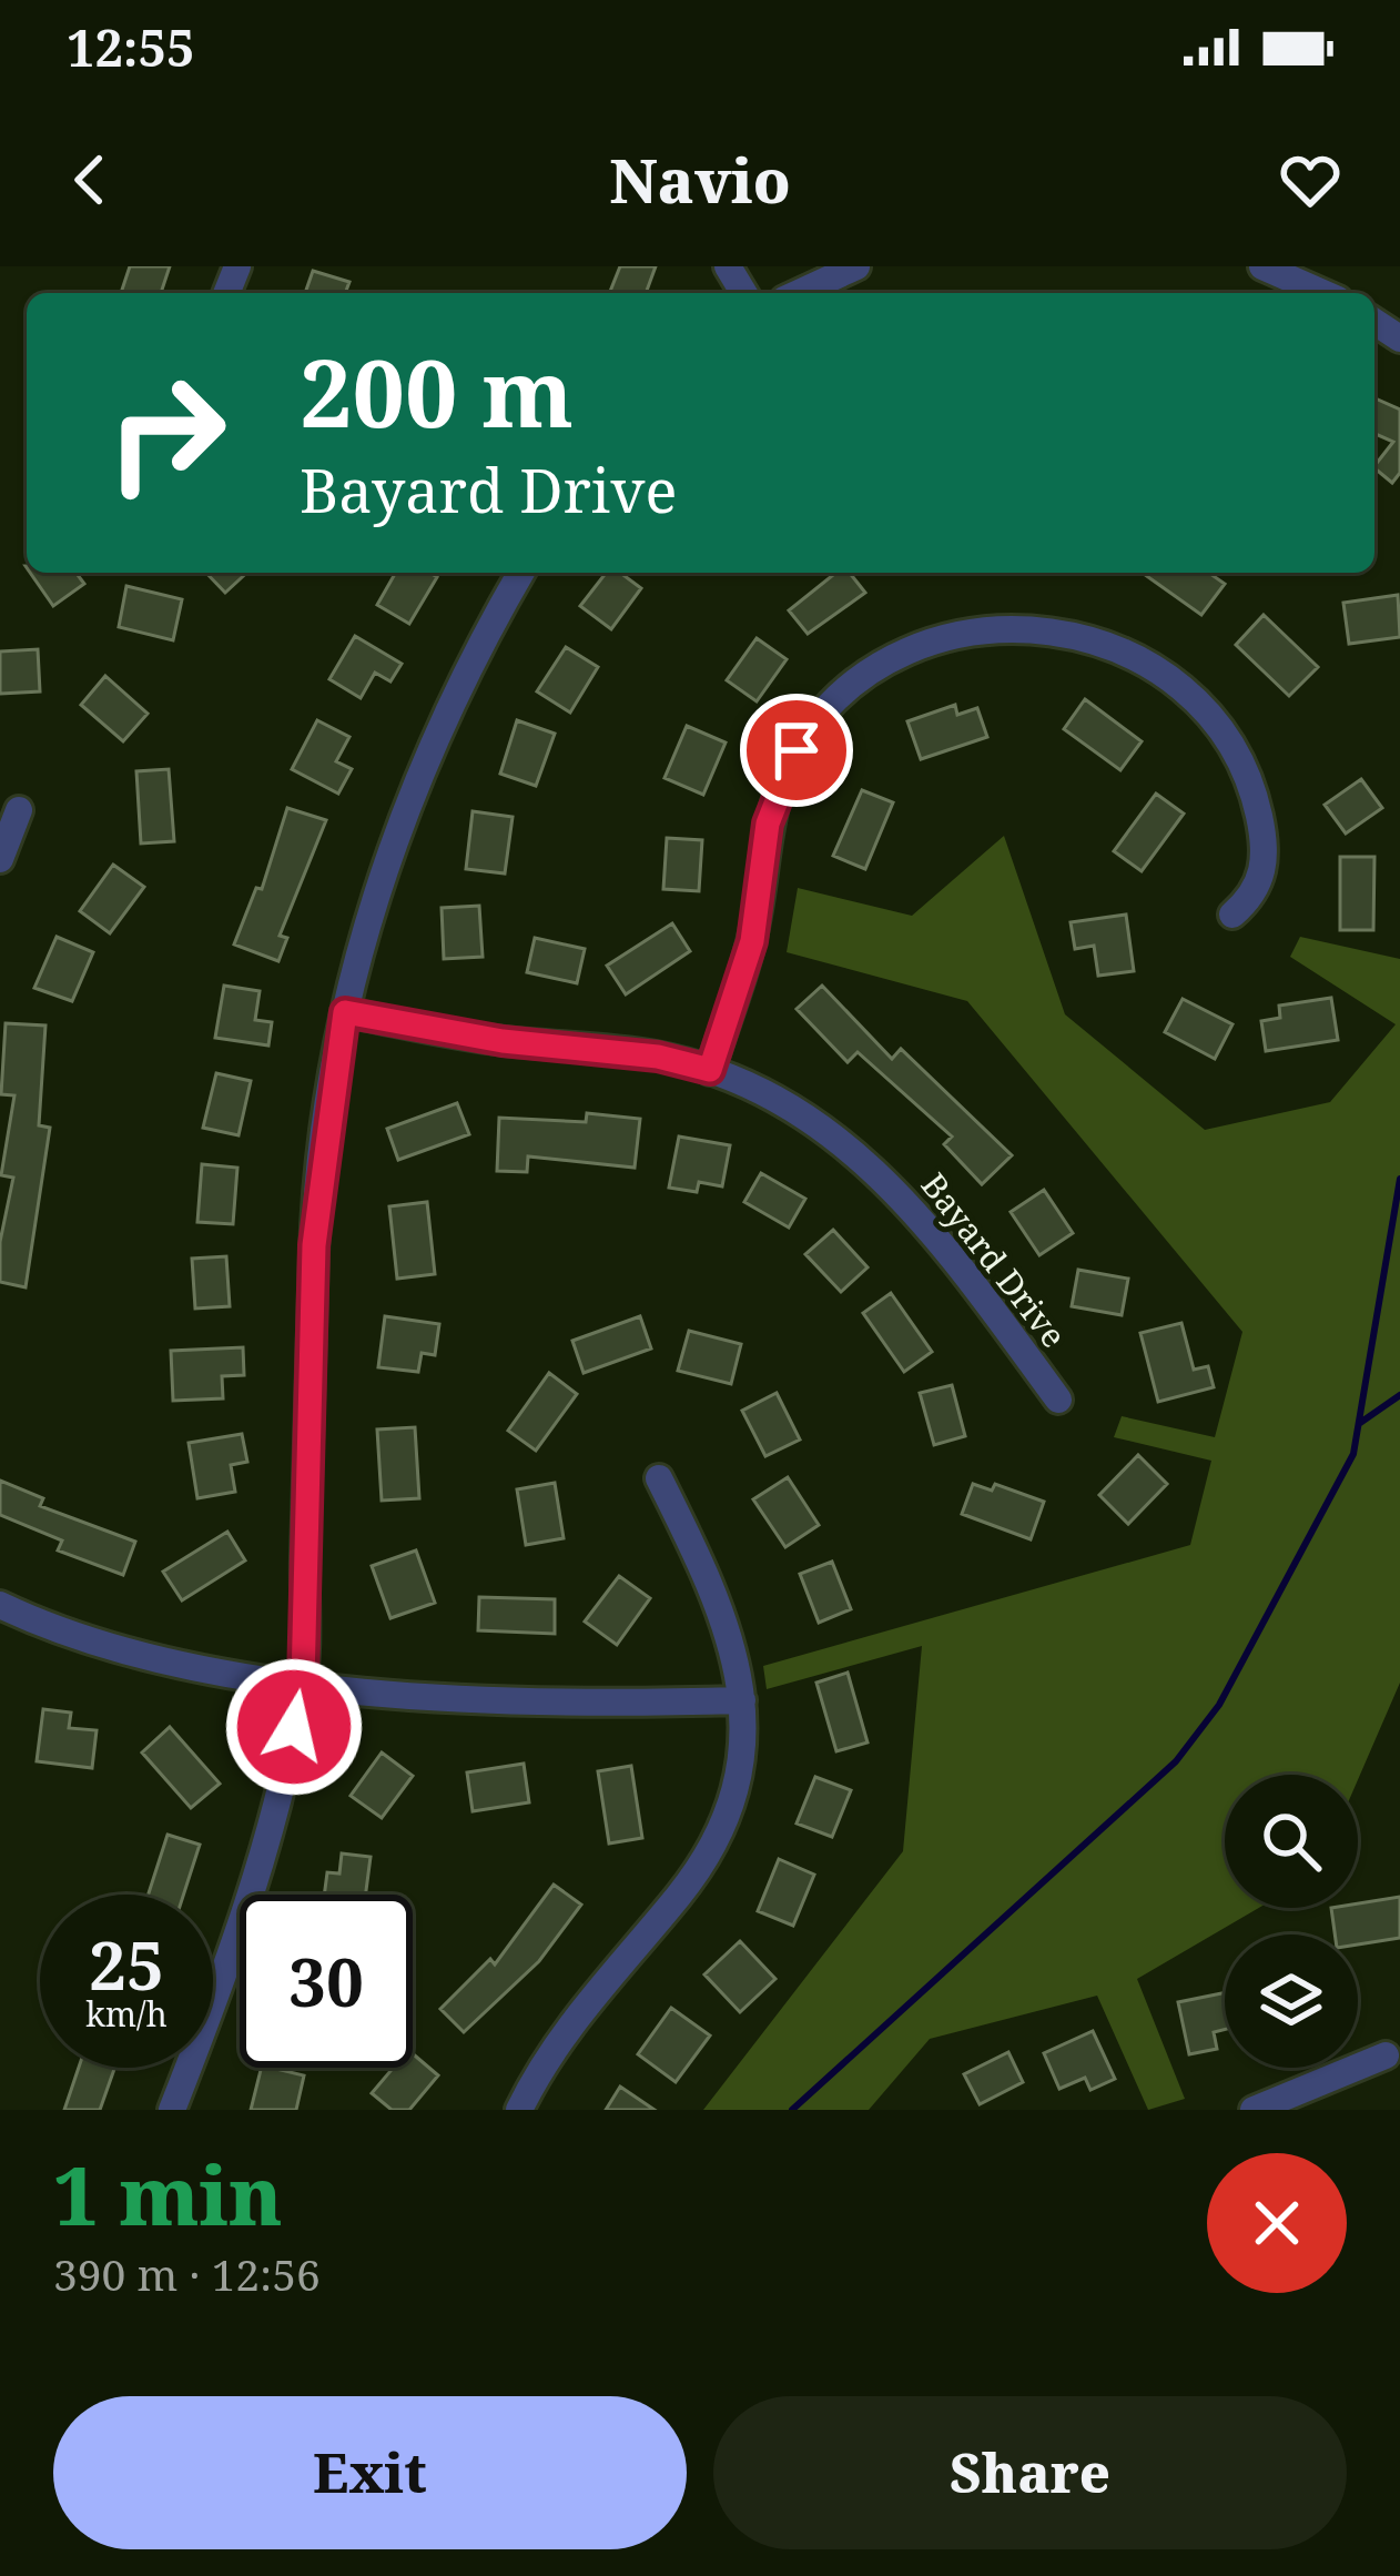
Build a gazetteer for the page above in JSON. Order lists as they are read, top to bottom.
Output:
{
  "streets": {
    "street": ["Bayard Drive"]
  },
  "page": {
    "status": "12:55",
    "header": "Navio",
    "turn": ["200 m", "Bayard Drive"],
    "speed": "25 km/h",
    "limit": "30",
    "heading": ["1 min", "390 m · 12:56"],
    "buttons": ["Exit", "Share"]
  }
}
